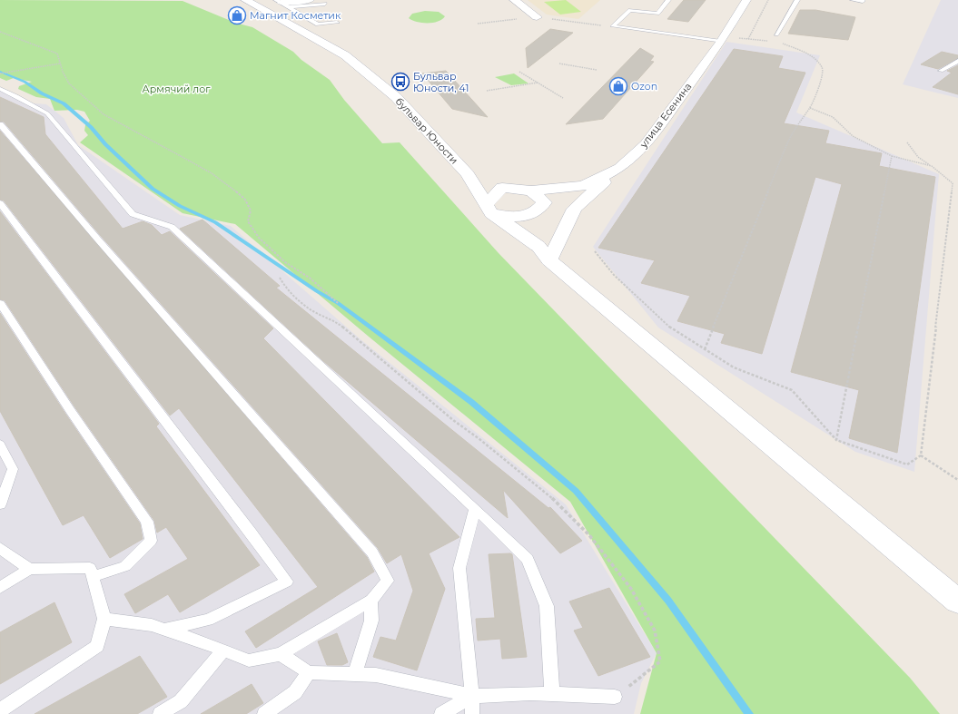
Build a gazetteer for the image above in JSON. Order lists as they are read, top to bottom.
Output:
{
  "streets": {
    "street": ["улица Есенина", "бульвар Юности"]
  },
  "crossings": [
    ["улица Есенина", "бульвар Юности"]
  ],
  "parks": ["Армячий лог"],
  "places": {
    "shop": ["Магнит Косметик", "Ozon"],
    "bus stop": ["Бульвар Юности, 41"]
  }
}
